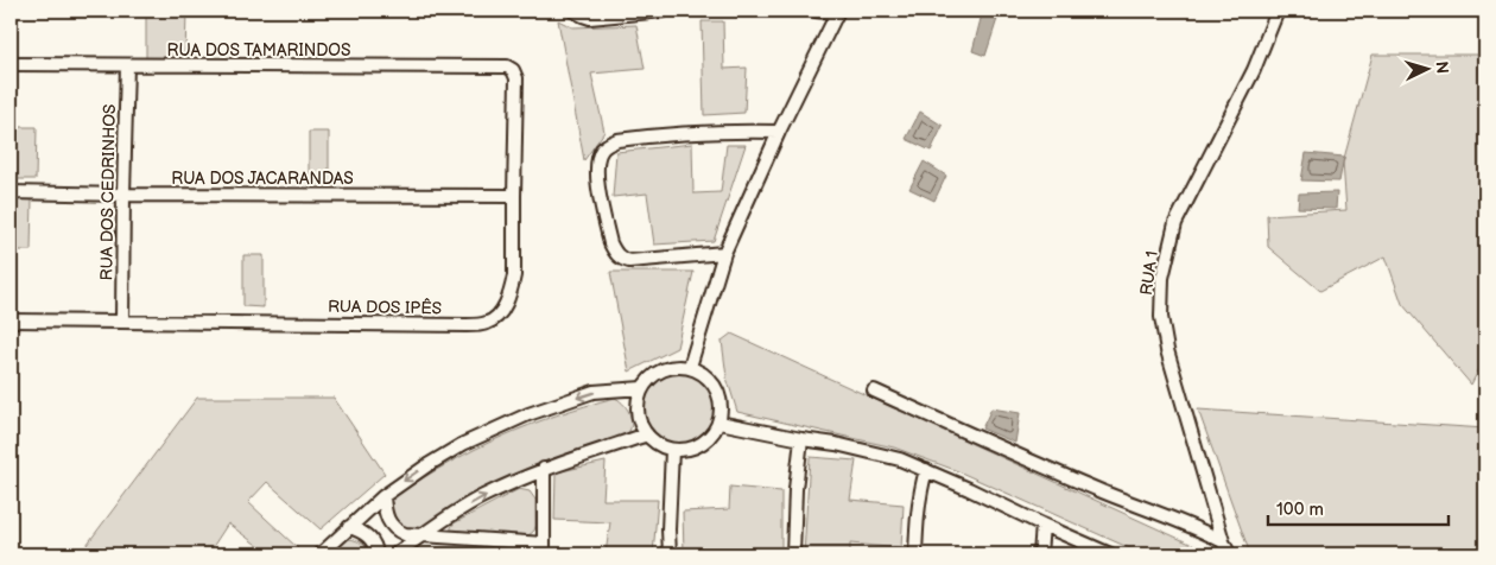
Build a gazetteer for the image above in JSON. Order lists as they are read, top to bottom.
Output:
{
  "streets": {
    "street": [
      "RUA DOS TAMARINDOS",
      "RUA DOS JACARANDAS",
      "RUA DOS CEDRINHOS",
      "RUA 1",
      "RUA DOS IPÊS"
    ]
  },
  "crossings": [
    ["RUA DOS TAMARINDOS", "RUA DOS CEDRINHOS"],
    ["RUA DOS TAMARINDOS", "RUA DOS IPÊS"],
    ["RUA DOS JACARANDAS", "RUA DOS CEDRINHOS"],
    ["RUA DOS JACARANDAS", "RUA DOS IPÊS"],
    ["RUA DOS CEDRINHOS", "RUA DOS IPÊS"]
  ],
  "scale_bar": "100 m",
  "north": "right"
}
